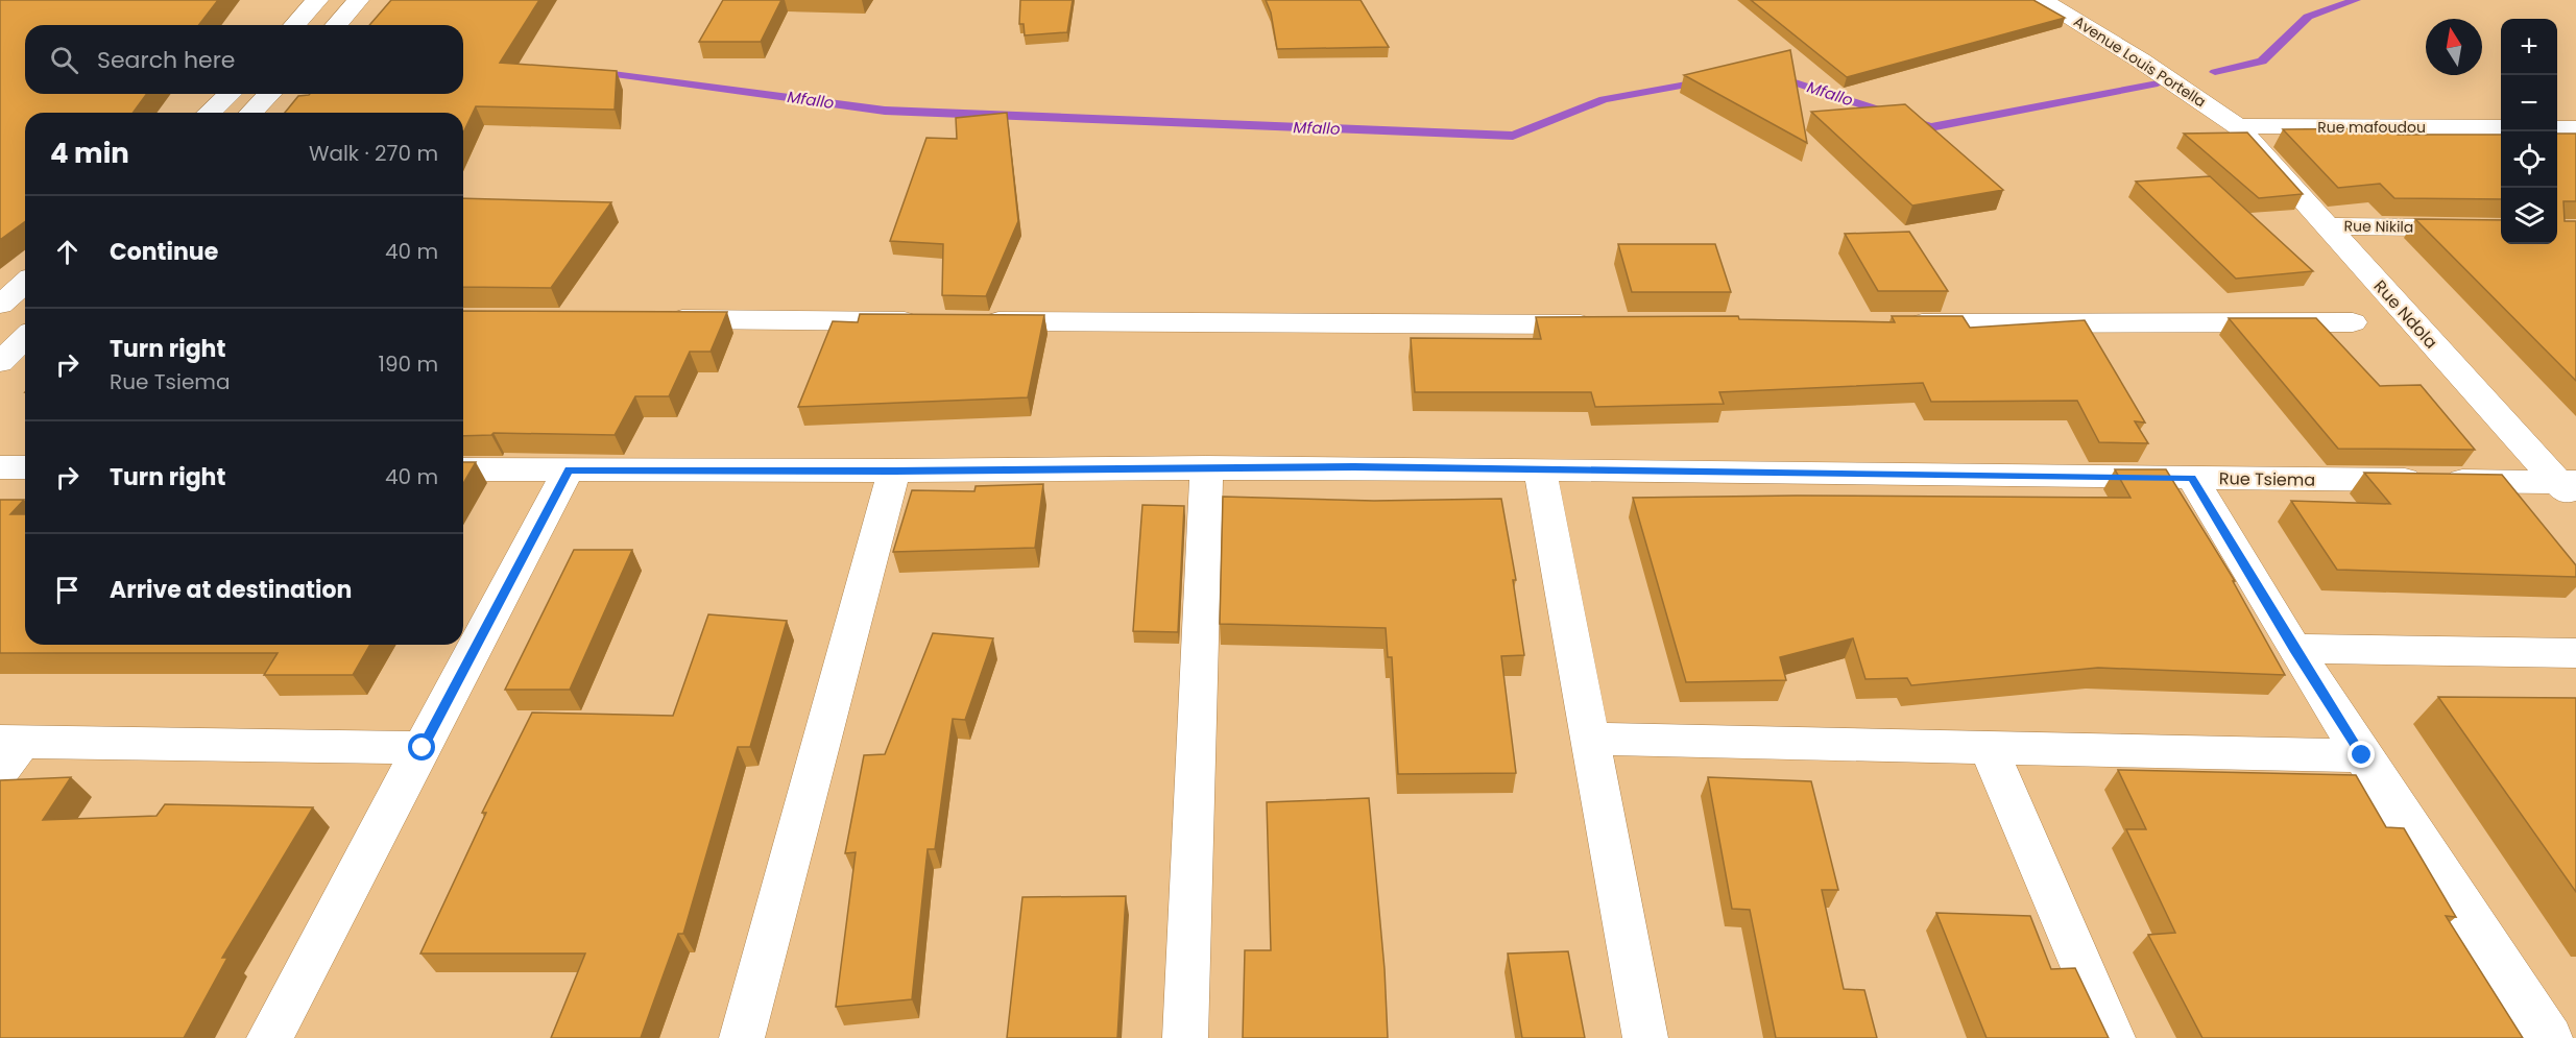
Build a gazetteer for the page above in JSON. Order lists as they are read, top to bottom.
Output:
{
  "streets": {
    "street": [
      "Avenue Louis Portella",
      "Rue mafoudou",
      "Rue Nikila",
      "Rue Ndola",
      "Rue Tsiema"
    ]
  },
  "crossings": [
    ["Avenue Louis Portella", "Rue mafoudou"],
    ["Avenue Louis Portella", "Rue Ndola"],
    ["Rue mafoudou", "Rue Ndola"],
    ["Rue Nikila", "Rue Ndola"],
    ["Rue Ndola", "Rue Tsiema"]
  ],
  "water": ["Mfallo"],
  "north": "top",
  "page": {
    "map_buttons": ["+", "−"],
    "search": "Search here",
    "heading": ["4 min", "Walk · 270 m"],
    "list": [
      ["Continue", "40 m"],
      ["Turn right", "Rue Tsiema", "190 m"],
      ["Turn right", "40 m"],
      "Arrive at destination"
    ]
  }
}
